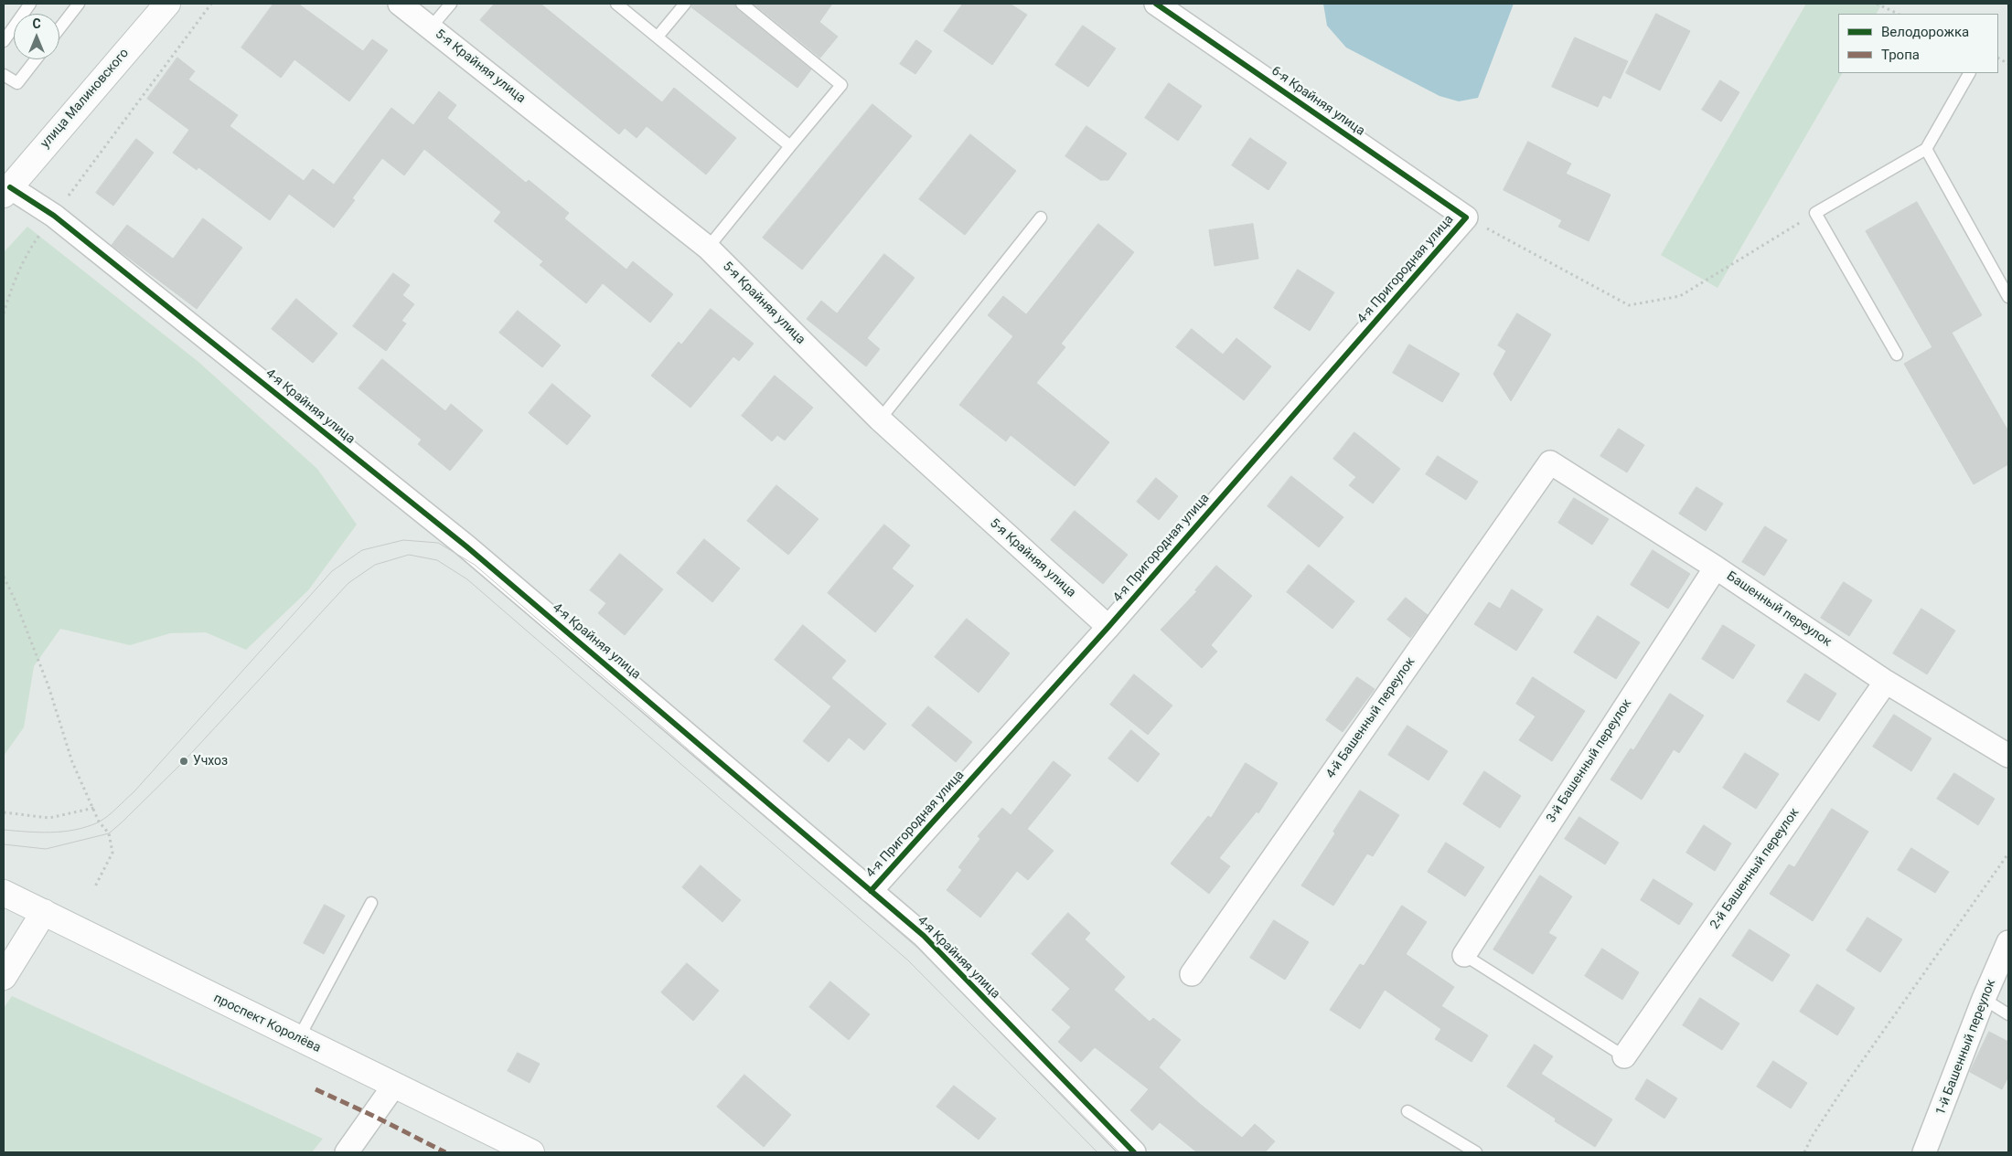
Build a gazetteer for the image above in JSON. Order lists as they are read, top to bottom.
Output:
{
  "streets": {
    "main road": ["улица Малиновского", "проспект Королёва"],
    "street": [
      "5-я Крайняя улица",
      "6-я Крайняя улица",
      "4-я Пригородная улица",
      "4-я Крайняя улица",
      "Башенный переулок",
      "4-й Башенный переулок",
      "3-й Башенный переулок",
      "2-й Башенный переулок",
      "1-й Башенный переулок"
    ]
  },
  "crossings": [
    ["5-я Крайняя улица", "4-я Пригородная улица"],
    ["улица Малиновского", "4-я Крайняя улица"],
    ["6-я Крайняя улица", "4-я Пригородная улица"],
    ["4-я Пригородная улица", "4-я Крайняя улица"],
    ["Башенный переулок", "4-й Башенный переулок"],
    ["Башенный переулок", "3-й Башенный переулок"],
    ["Башенный переулок", "2-й Башенный переулок"]
  ],
  "places": ["Учхоз"],
  "legend": ["Велодорожка", "Тропа"],
  "north": "top"
}
